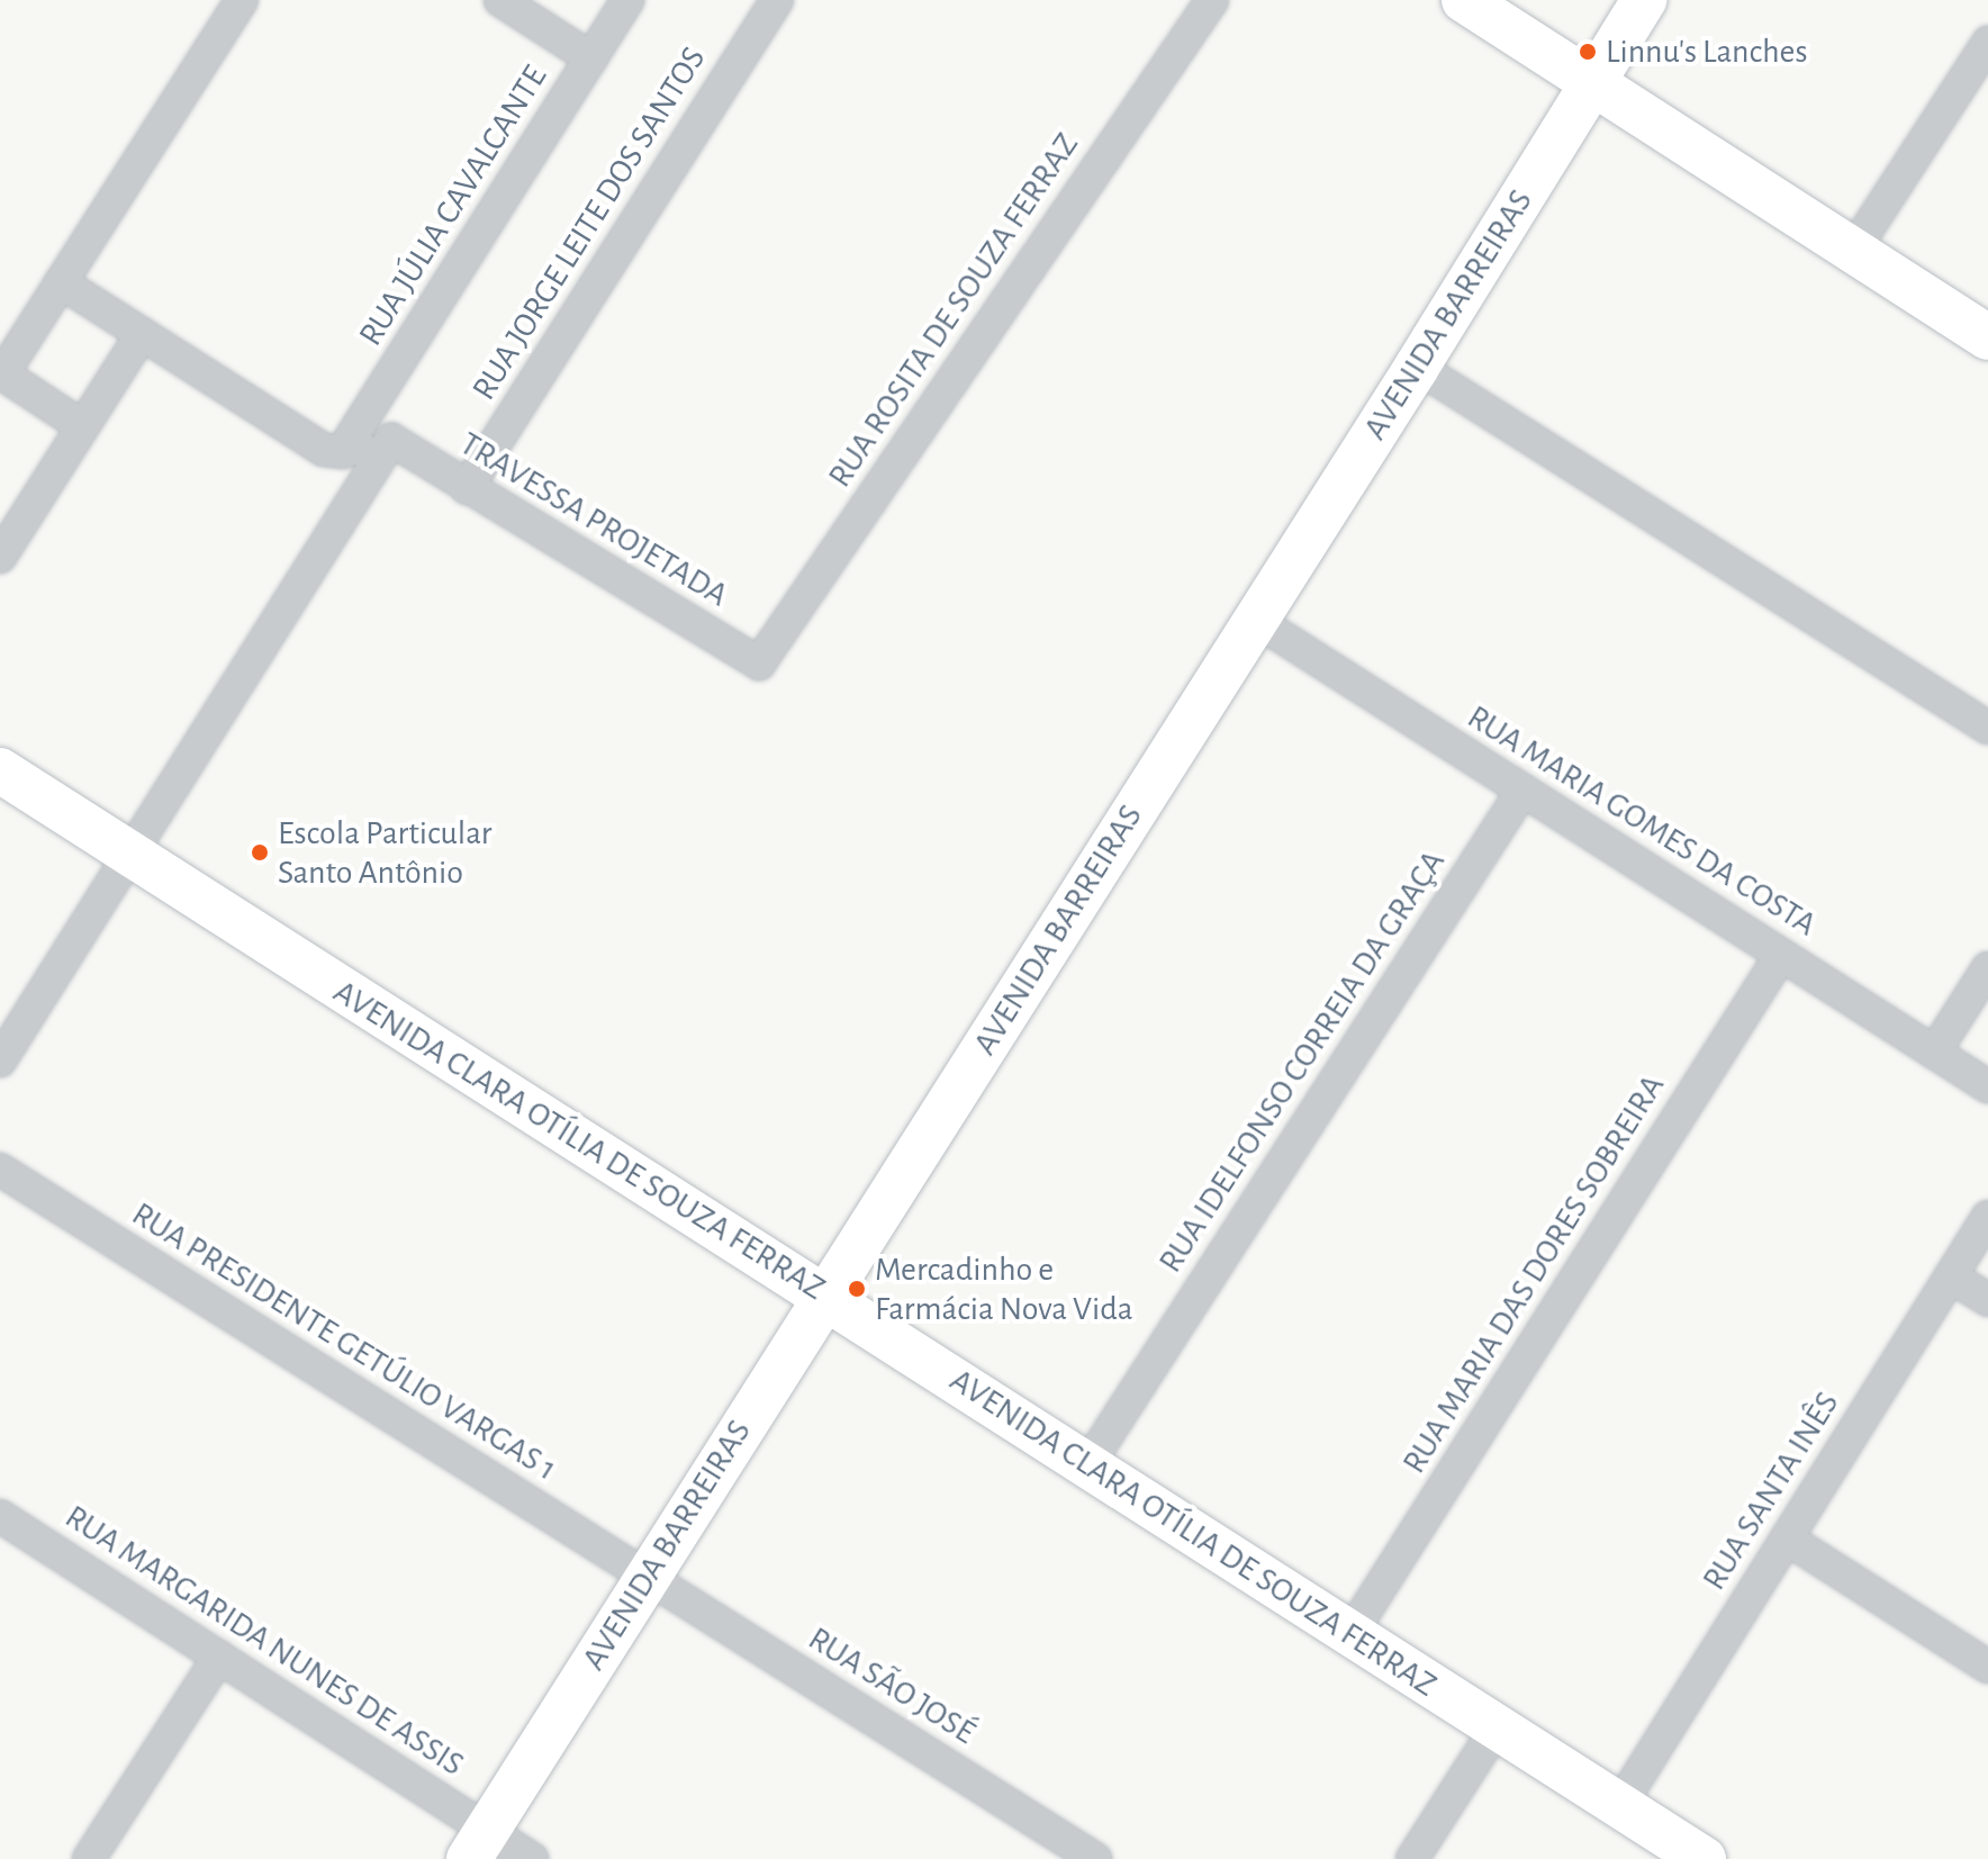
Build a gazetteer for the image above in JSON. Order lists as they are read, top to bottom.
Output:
{
  "streets": {
    "street": [
      "RUA JÚLIA CAVALCANTE",
      "RUA JORGE LEITE DOS SANTOS",
      "RUA ROSITA DE SOUZA FERRAZ",
      "AVENIDA BARREIRAS",
      "TRAVESSA PROJETADA",
      "RUA MARIA GOMES DA COSTA",
      "RUA IDELFONSO CORREIA DA GRAÇA",
      "AVENIDA CLARA OTÍLIA DE SOUZA FERRAZ",
      "RUA MARIA DAS DORES SOBREIRA",
      "RUA PRESIDENTE GETÚLIO VARGAS 1",
      "RUA SANTA INÊS",
      "RUA MARGARIDA NUNES DE ASSIS",
      "RUA SÃO JOSÉ"
    ]
  },
  "crossings": [
    ["RUA JORGE LEITE DOS SANTOS", "TRAVESSA PROJETADA"],
    ["RUA ROSITA DE SOUZA FERRAZ", "TRAVESSA PROJETADA"],
    ["AVENIDA BARREIRAS", "RUA MARIA GOMES DA COSTA"],
    ["AVENIDA BARREIRAS", "AVENIDA CLARA OTÍLIA DE SOUZA FERRAZ"],
    ["AVENIDA BARREIRAS", "RUA PRESIDENTE GETÚLIO VARGAS 1"],
    ["AVENIDA BARREIRAS", "RUA MARGARIDA NUNES DE ASSIS"],
    ["AVENIDA BARREIRAS", "RUA SÃO JOSÉ"],
    ["RUA MARIA GOMES DA COSTA", "RUA IDELFONSO CORREIA DA GRAÇA"],
    ["RUA MARIA GOMES DA COSTA", "RUA MARIA DAS DORES SOBREIRA"],
    ["RUA IDELFONSO CORREIA DA GRAÇA", "AVENIDA CLARA OTÍLIA DE SOUZA FERRAZ"],
    ["AVENIDA CLARA OTÍLIA DE SOUZA FERRAZ", "RUA MARIA DAS DORES SOBREIRA"],
    ["AVENIDA CLARA OTÍLIA DE SOUZA FERRAZ", "RUA SANTA INÊS"],
    ["RUA PRESIDENTE GETÚLIO VARGAS 1", "RUA SÃO JOSÉ"]
  ],
  "places": ["Linnu's Lanches", "Escola Particular Santo Antônio", "Mercadinho e Farmácia Nova Vida"]
}
